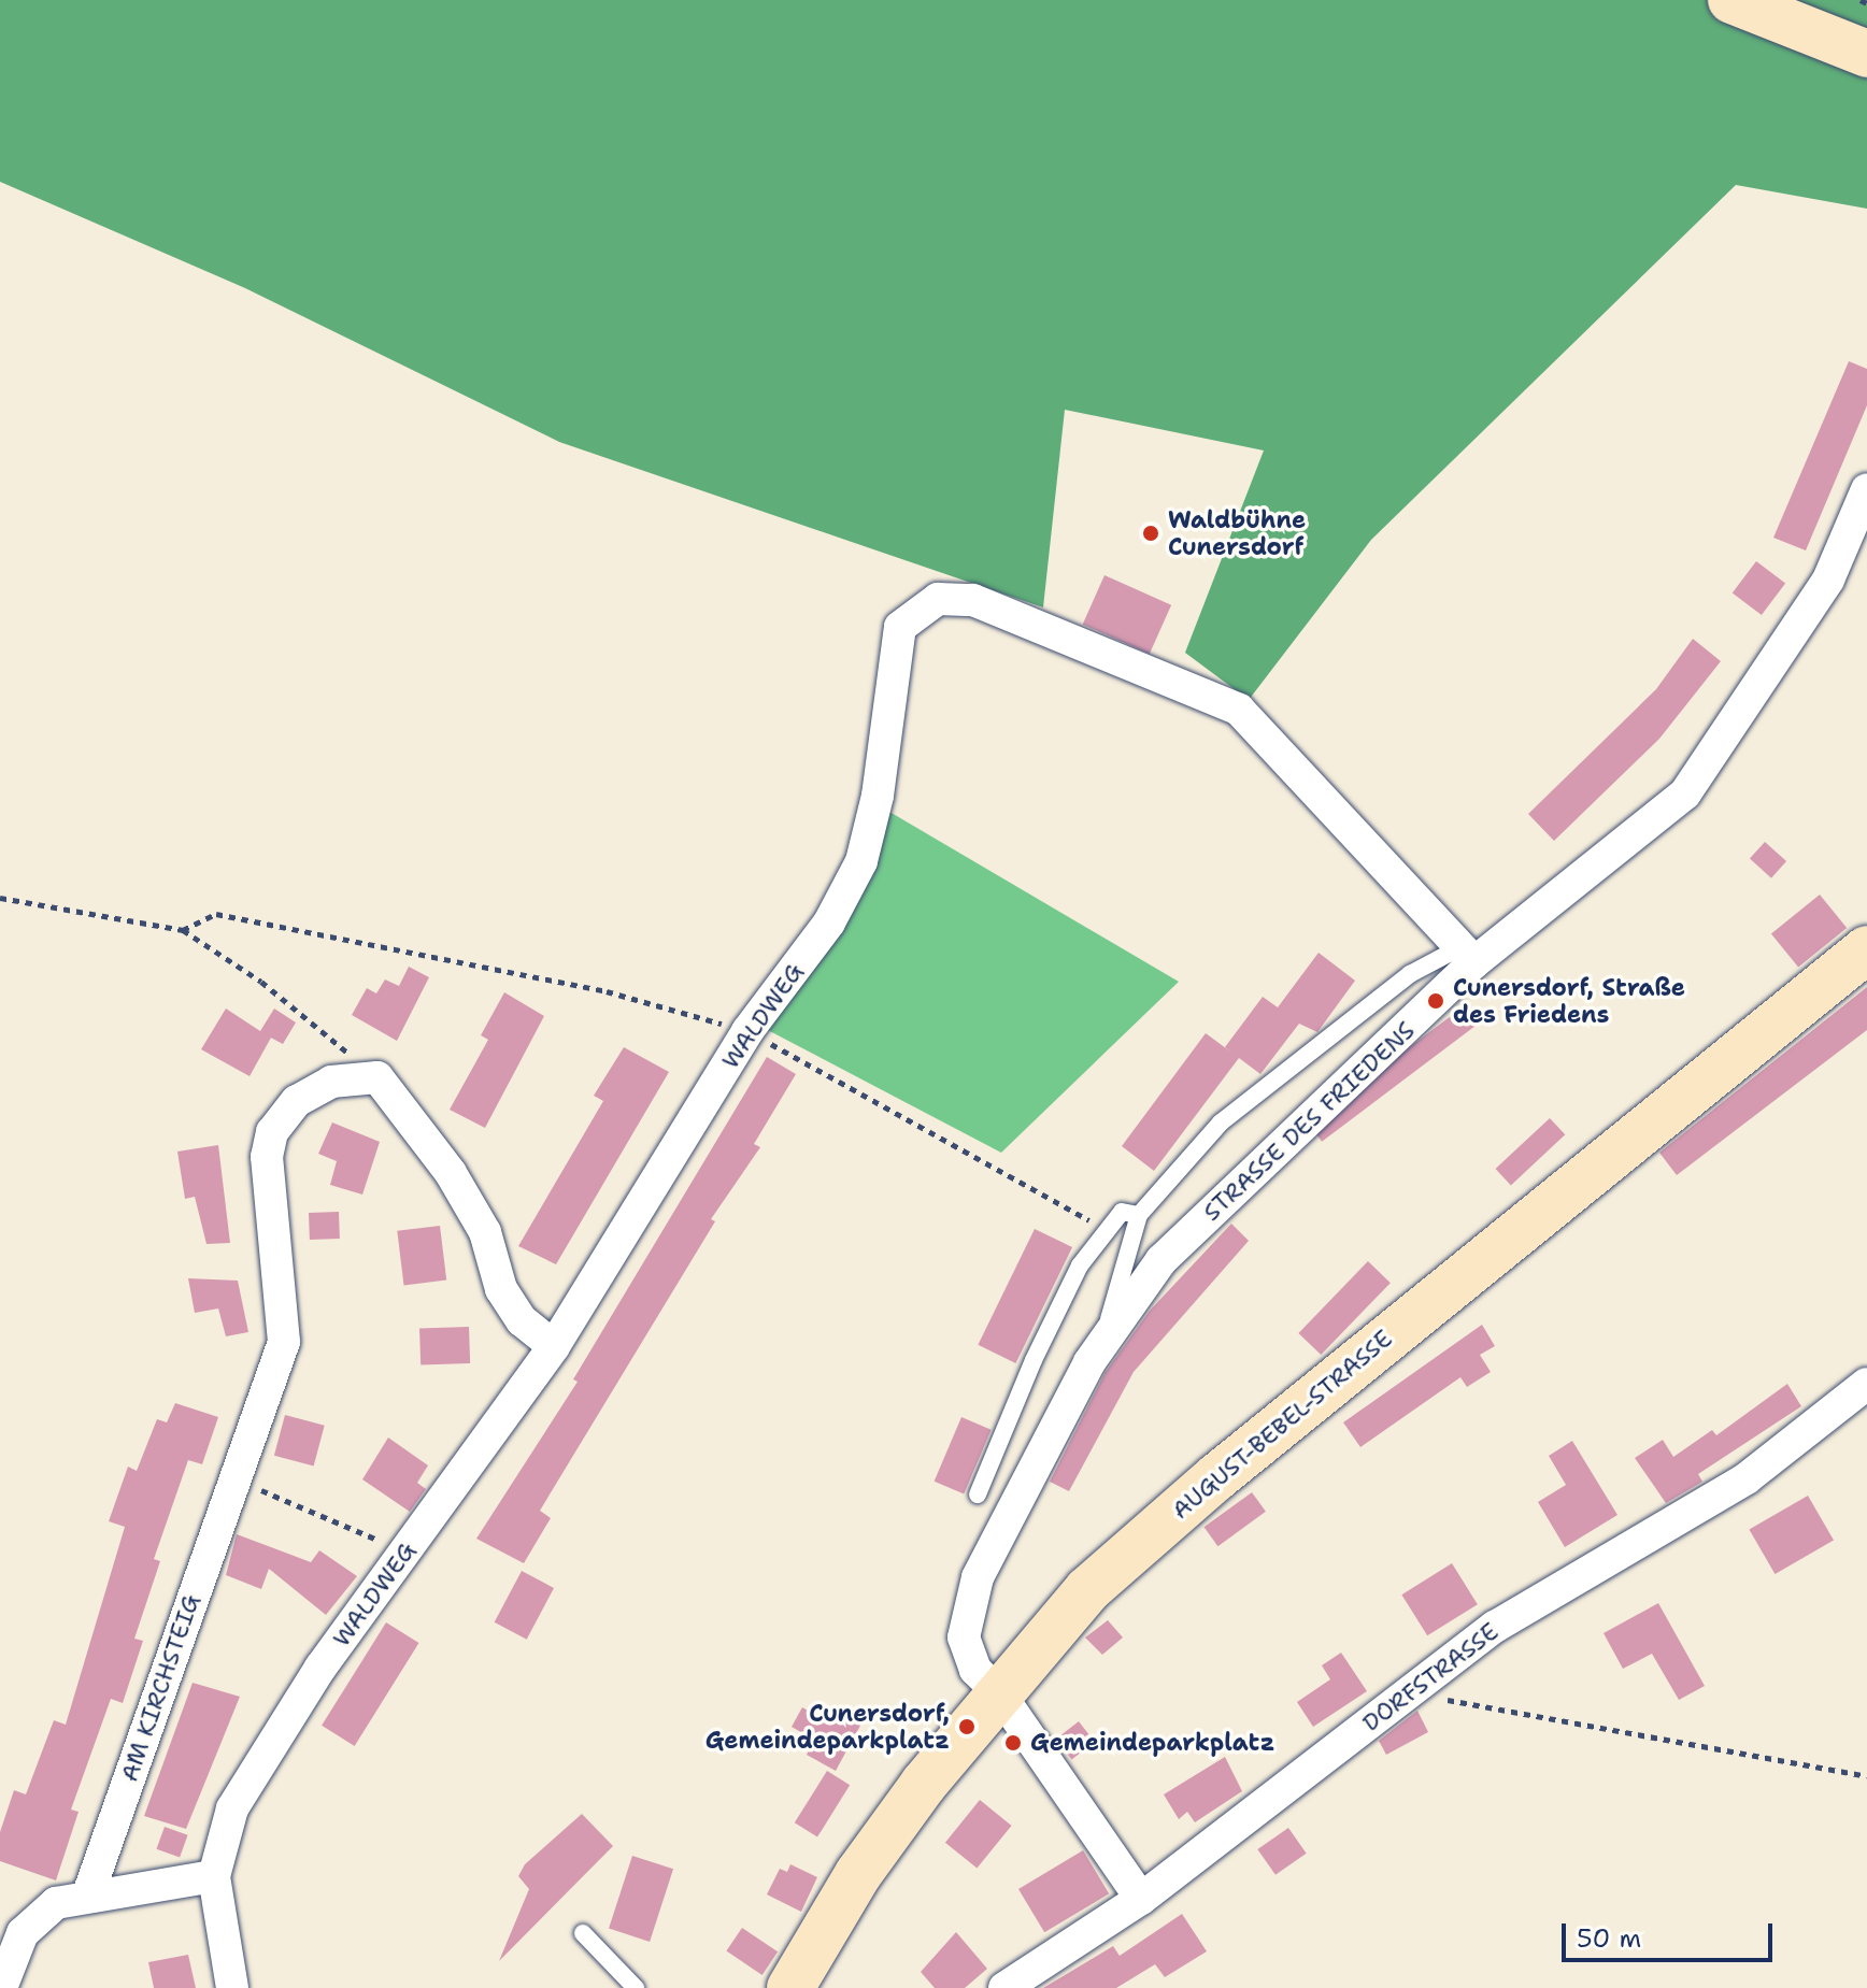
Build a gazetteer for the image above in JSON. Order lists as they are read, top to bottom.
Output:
{
  "streets": {
    "main road": ["AUGUST-BEBEL-STRASSE"],
    "street": [
      "WALDWEG",
      "STRASSE DES FRIEDENS",
      "DORFSTRASSE",
      "AM KIRCHSTEIG"
    ]
  },
  "crossings": [
    ["WALDWEG", "STRASSE DES FRIEDENS"],
    ["STRASSE DES FRIEDENS", "AUGUST-BEBEL-STRASSE"],
    ["STRASSE DES FRIEDENS", "DORFSTRASSE"]
  ],
  "places": [
    "Waldbühne Cunersdorf",
    "Cunersdorf, Straße des Friedens",
    "Cunersdorf, Gemeindeparkplatz",
    "Gemeindeparkplatz"
  ],
  "scale_bar": "50 m"
}
